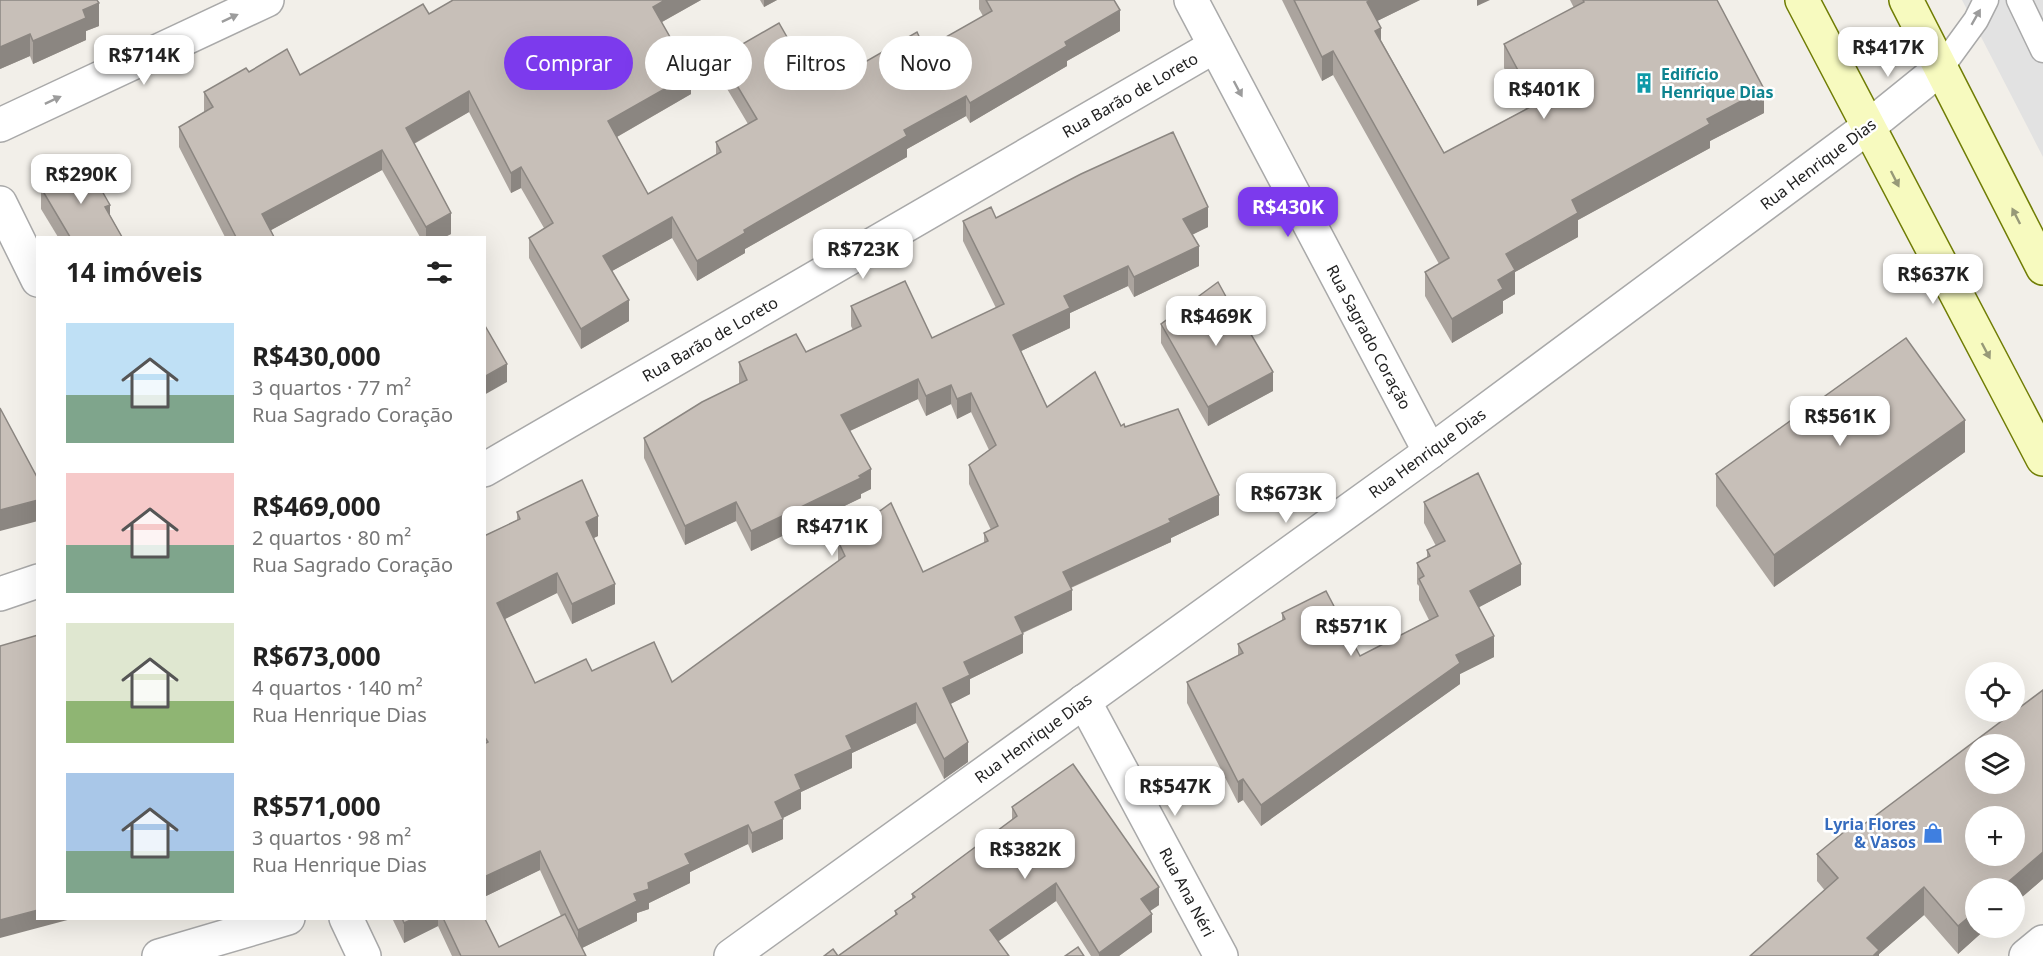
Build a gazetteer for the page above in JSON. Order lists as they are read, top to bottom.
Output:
{
  "streets": {
    "street": [
      "Rua Barão de Loreto",
      "Rua Henrique Dias",
      "Rua Sagrado Coração",
      "Rua Ana Néri"
    ]
  },
  "crossings": [
    ["Rua Barão de Loreto", "Rua Sagrado Coração"],
    ["Rua Henrique Dias", "Rua Sagrado Coração"],
    ["Rua Henrique Dias", "Rua Ana Néri"]
  ],
  "one_way": ["Rua Sagrado Coração"],
  "places": {
    "building": ["Edifício Henrique Dias"],
    "shop": ["Lyria Flores & Vasos"]
  },
  "page": {
    "price": [
      "R$417K",
      "R$714K",
      "R$401K",
      "R$290K",
      "R$430K",
      "R$723K",
      "R$637K",
      "R$469K",
      "R$561K",
      "R$673K",
      "R$471K",
      "R$571K",
      "R$547K",
      "R$382K"
    ],
    "chip": [
      "Comprar",
      "Alugar",
      "Filtros",
      "Novo"
    ],
    "heading": "14 imóveis",
    "list": [
      {
        "name": "R$430,000",
        "note": "3 quartos · 77 m² · Rua Sagrado Coração"
      },
      {
        "name": "R$469,000",
        "note": "2 quartos · 80 m² · Rua Sagrado Coração"
      },
      {
        "name": "R$673,000",
        "note": "4 quartos · 140 m² · Rua Henrique Dias"
      },
      {
        "name": "R$571,000",
        "note": "3 quartos · 98 m² · Rua Henrique Dias"
      }
    ],
    "map_buttons": ["+", "−"]
  }
}
